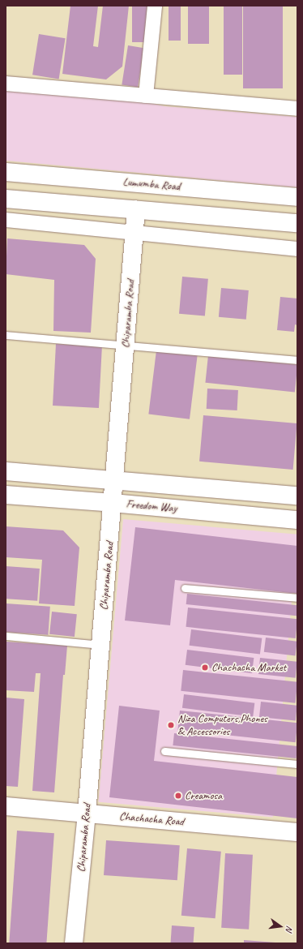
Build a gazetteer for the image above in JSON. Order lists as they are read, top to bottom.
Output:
{
  "streets": {
    "main road": [
      "Lumumba Road",
      "Chiparamba Road",
      "Freedom Way",
      "Chachacha Road"
    ]
  },
  "crossings": [
    ["Chiparamba Road", "Freedom Way"],
    ["Chiparamba Road", "Chachacha Road"]
  ],
  "places": ["Chachacha Market", "Niza Computers,Phones & Accessories", "Creamosa"],
  "north": "right"
}
